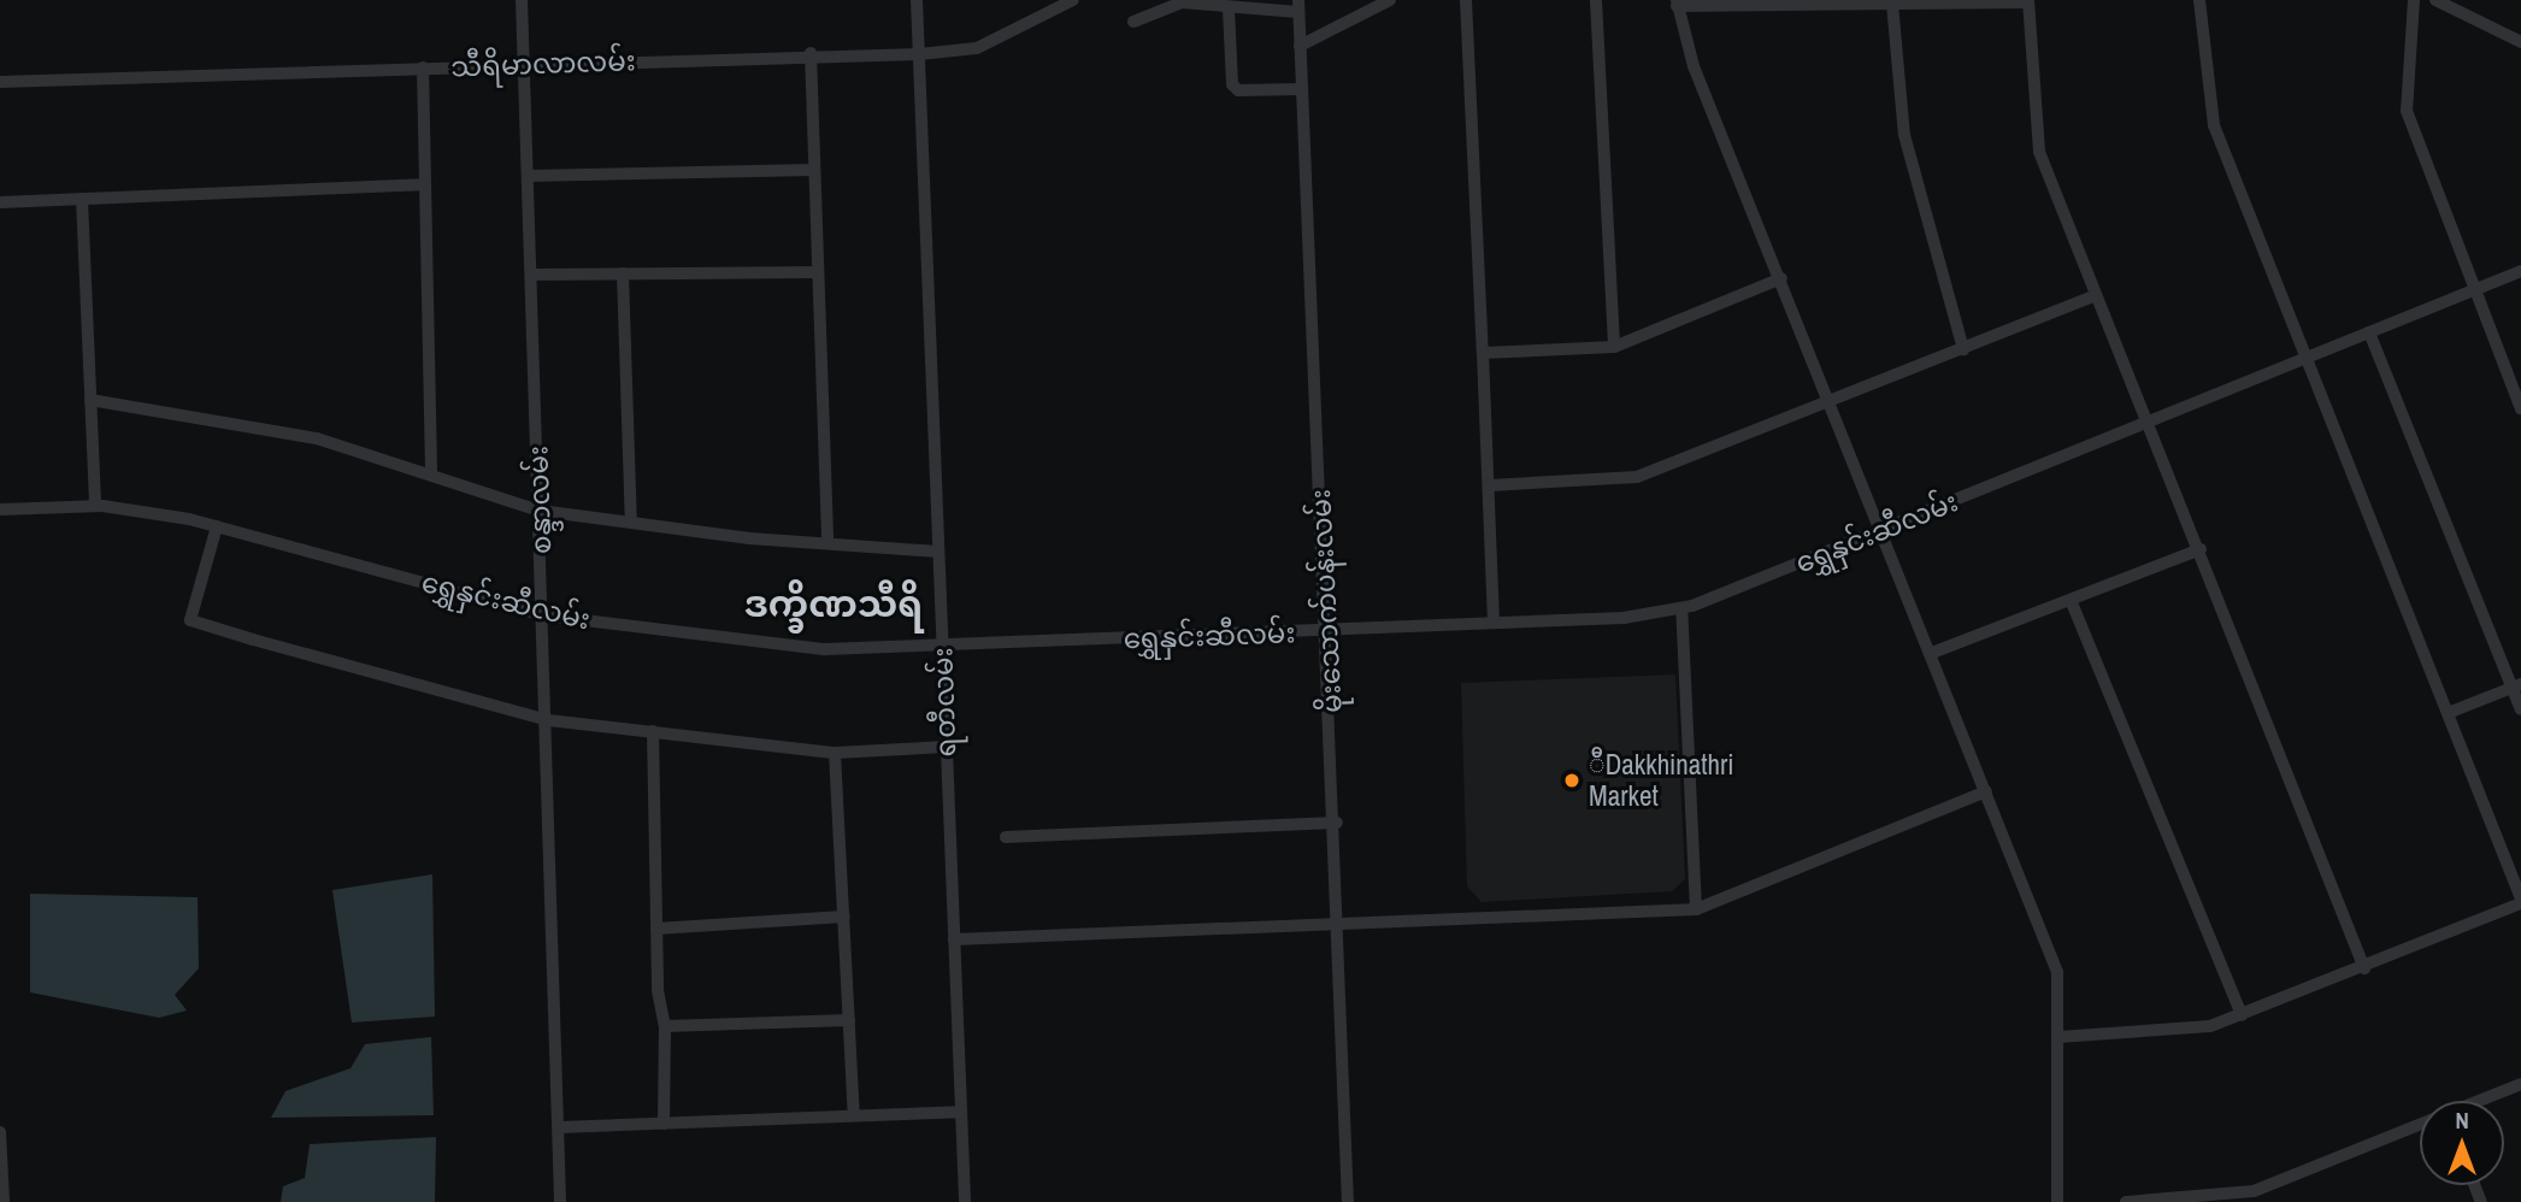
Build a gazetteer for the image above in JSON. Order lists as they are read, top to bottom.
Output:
{
  "streets": {
    "street": [
      "သီရိမာလာလမ်း",
      "စန္ဒာလမ်း",
      "ရွှေနှင်းဆီလမ်း",
      "မိုးသောက်ပန်းလမ်း",
      "ရတီလမ်း"
    ]
  },
  "crossings": [
    ["သီရိမာလာလမ်း", "စန္ဒာလမ်း"],
    ["သီရိမာလာလမ်း", "ရတီလမ်း"],
    ["စန္ဒာလမ်း", "ရွှေနှင်းဆီလမ်း"],
    ["ရွှေနှင်းဆီလမ်း", "မိုးသောက်ပန်းလမ်း"],
    ["ရွှေနှင်းဆီလမ်း", "ရတီလမ်း"]
  ],
  "districts": ["ဒက္ခိဏသီရိ"],
  "places": ["ီDakkhinathri Market"],
  "north": "top"
}
